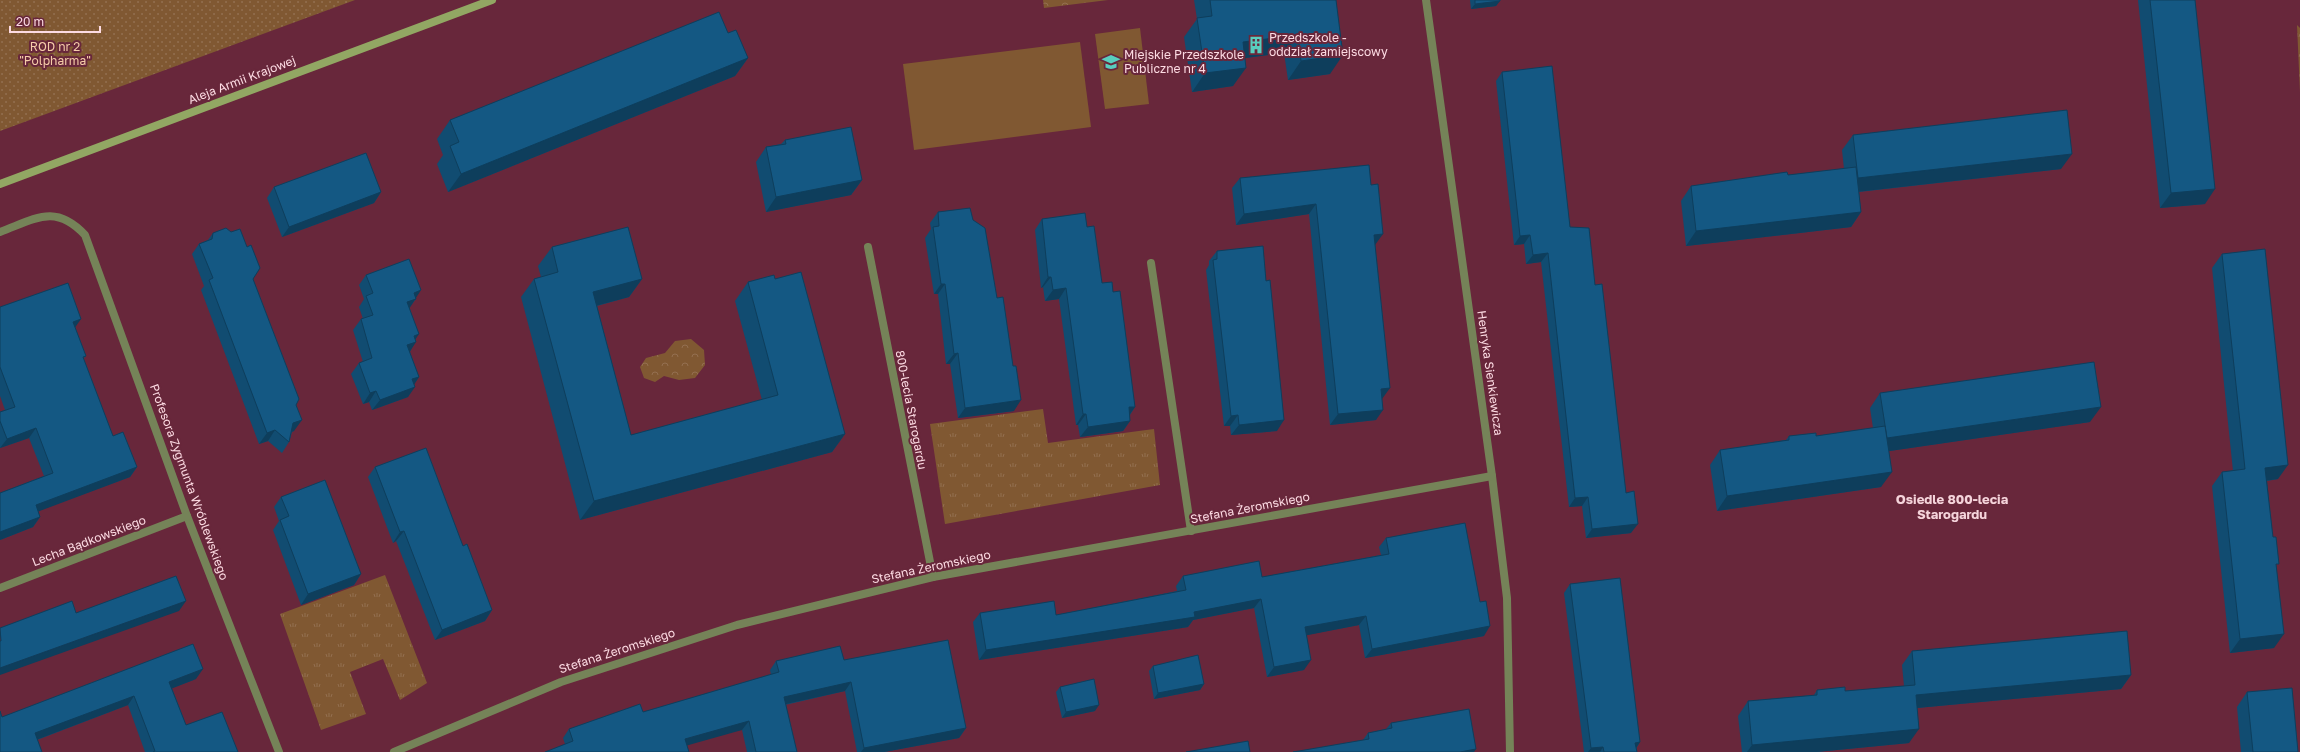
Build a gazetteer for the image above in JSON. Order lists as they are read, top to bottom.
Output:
{
  "streets": {
    "main road": ["Aleja Armii Krajowej"],
    "street": [
      "Henryka Sienkiewicza",
      "800-lecia Starogardu",
      "Profesora Zygmunta Wróblewskiego",
      "Stefana Żeromskiego",
      "Lecha Bądkowskiego"
    ]
  },
  "crossings": [
    ["Henryka Sienkiewicza", "Stefana Żeromskiego"],
    ["800-lecia Starogardu", "Stefana Żeromskiego"],
    ["Profesora Zygmunta Wróblewskiego", "Lecha Bądkowskiego"]
  ],
  "districts": ["Osiedle 800-lecia Starogardu"],
  "parks": ["ROD nr 2 \"Polpharma\""],
  "places": {
    "building": ["Przedszkole - oddział zamiejscowy"],
    "school or university": ["Miejskie Przedszkole Publiczne nr 4"]
  },
  "scale_bar": "20 m"
}
